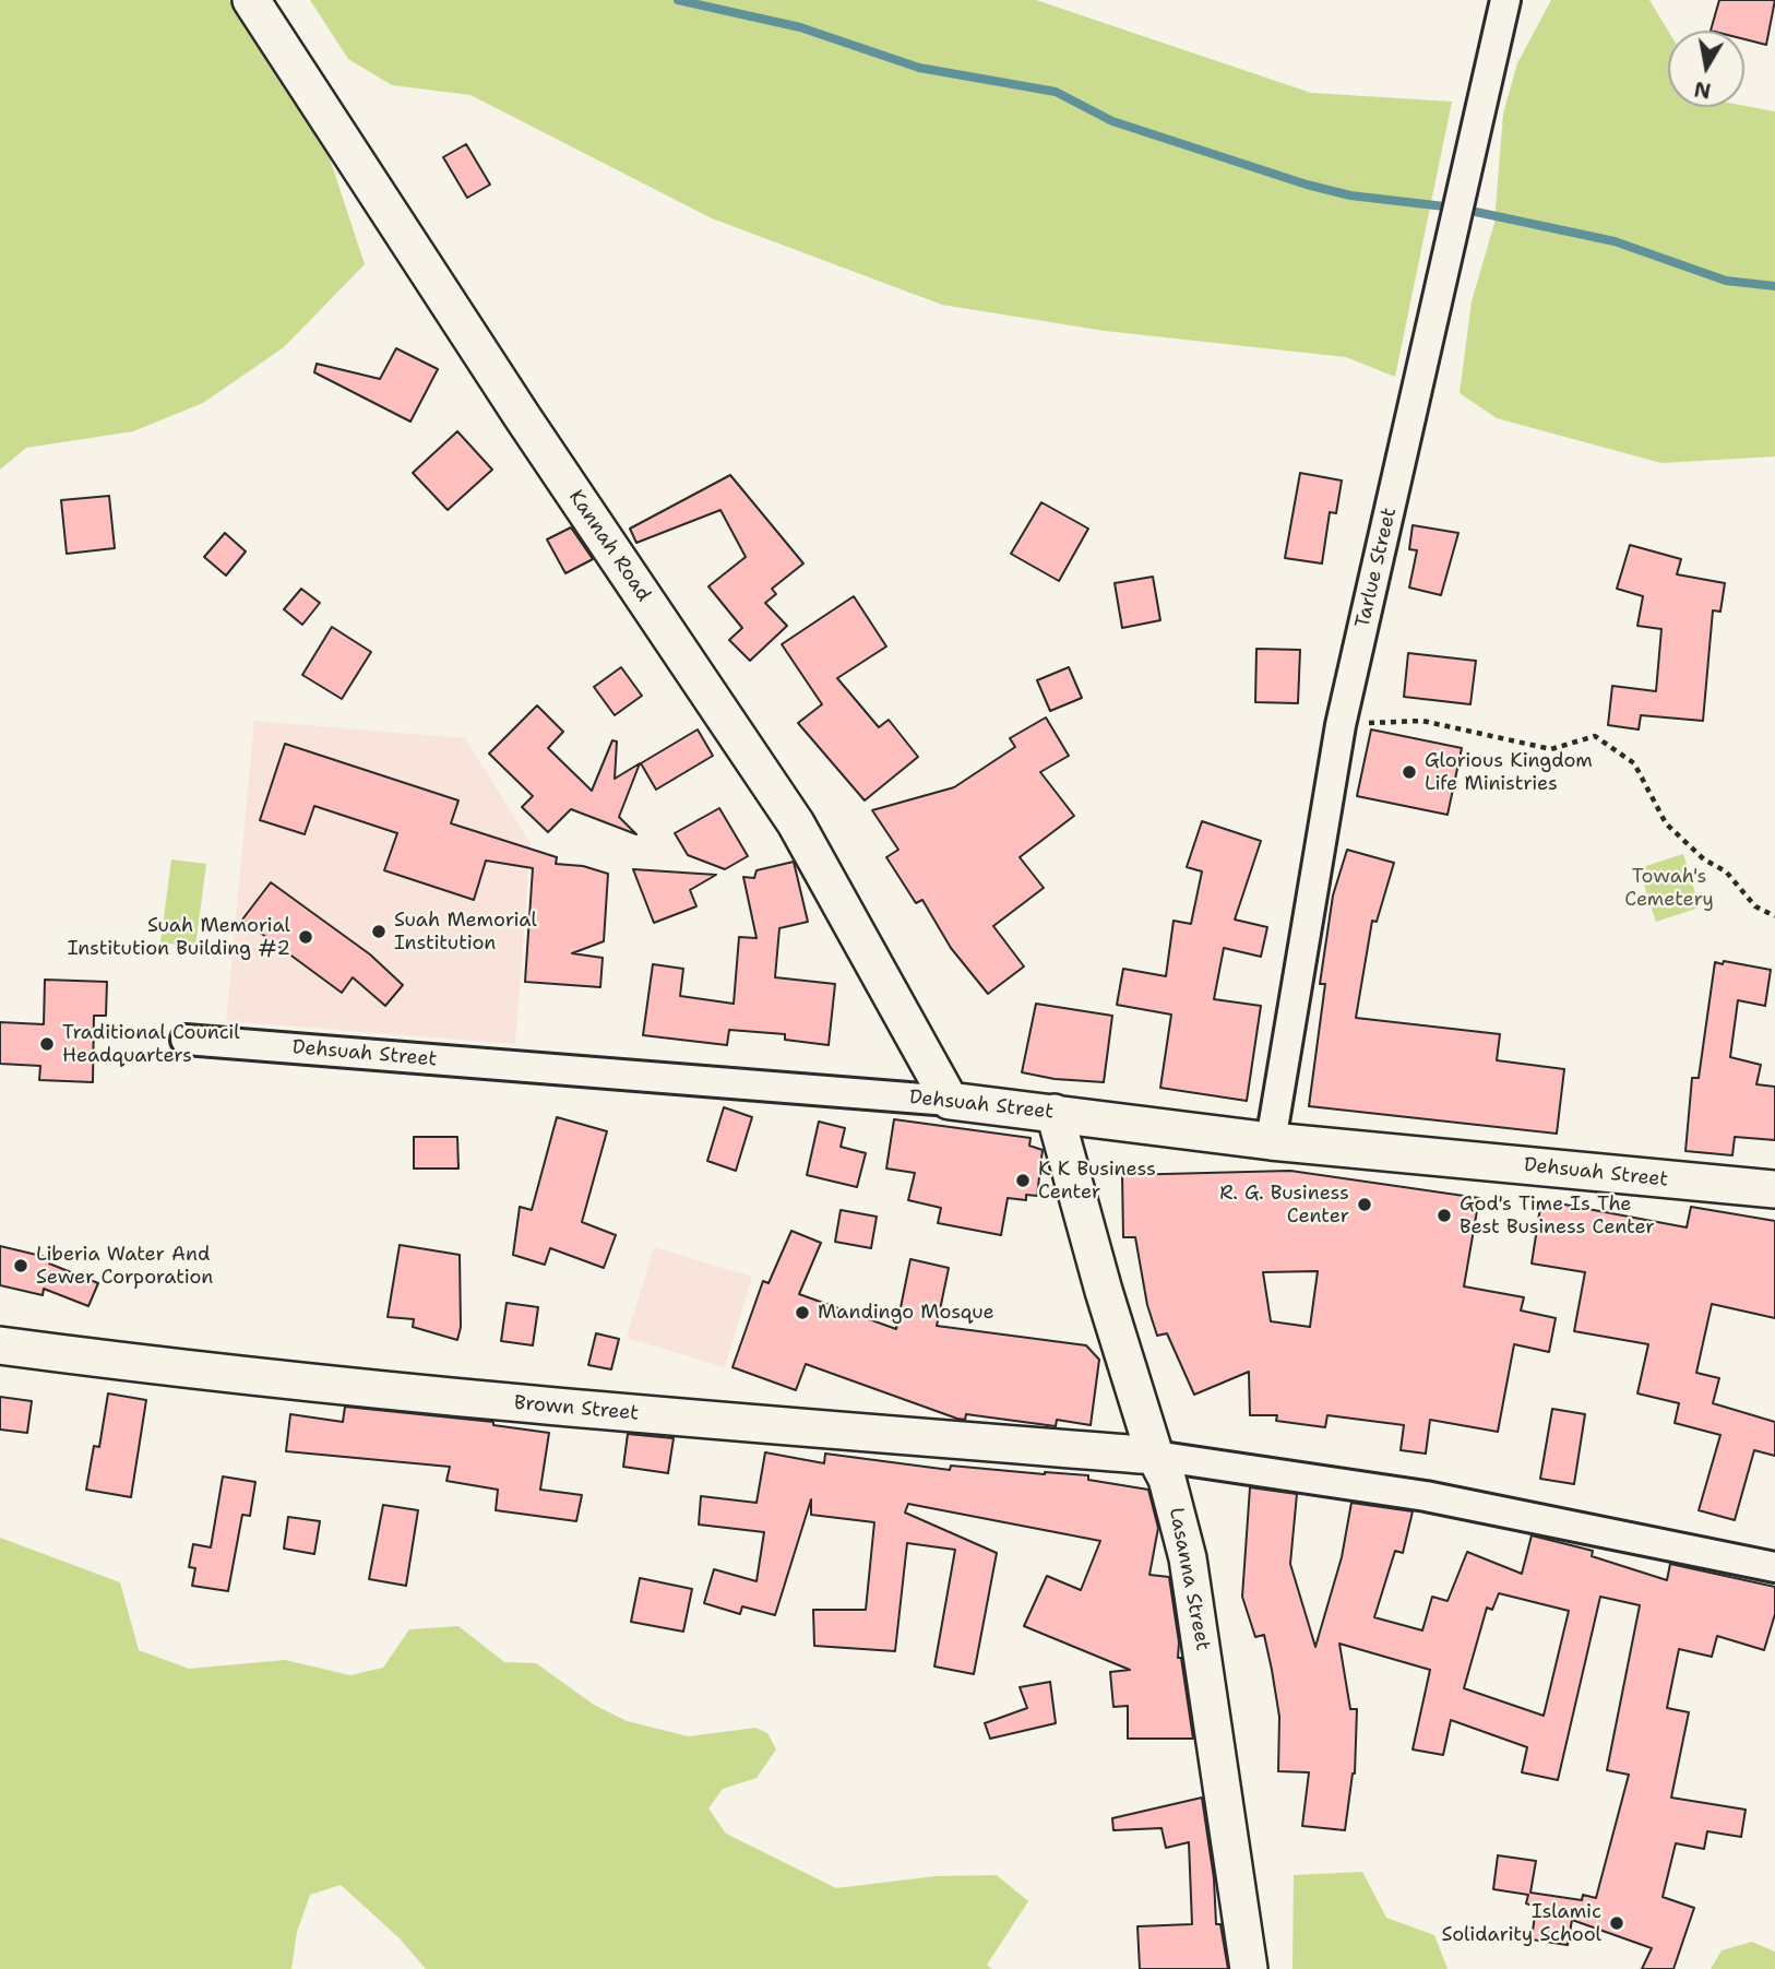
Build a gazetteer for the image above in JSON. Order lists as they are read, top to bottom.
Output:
{
  "streets": {
    "street": [
      "Kannah Road",
      "Tarlue Street",
      "Dehsuah Street",
      "Brown Street",
      "Lasanna Street"
    ]
  },
  "crossings": [
    ["Kannah Road", "Dehsuah Street"],
    ["Tarlue Street", "Dehsuah Street"],
    ["Dehsuah Street", "Lasanna Street"],
    ["Brown Street", "Lasanna Street"]
  ],
  "parks": ["Towah's Cemetery"],
  "places": [
    "Glorious Kingdom Life Ministries",
    "Suah Memorial Institution",
    "Suah Memorial Institution Building #2",
    "Traditional Council Headquarters",
    "K K Business Center",
    "R. G. Business Center",
    "God's Time Is The Best Business Center",
    "Liberia Water And Sewer Corporation",
    "Mandingo Mosque",
    "Islamic Solidarity School"
  ],
  "north": "bottom"
}
